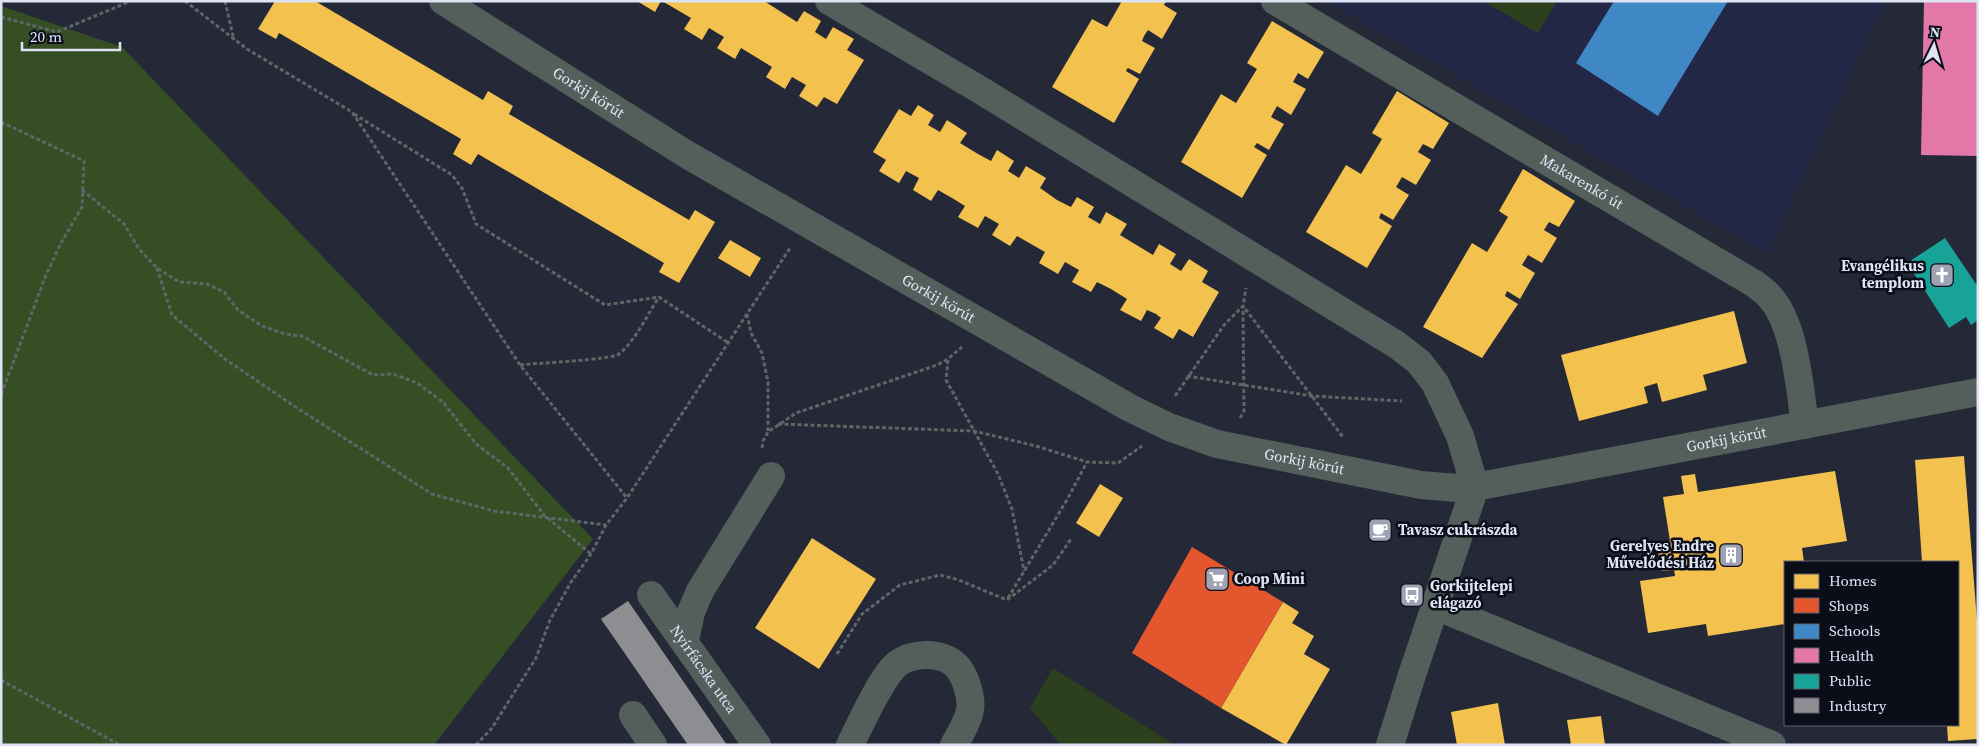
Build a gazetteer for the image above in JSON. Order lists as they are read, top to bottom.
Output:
{
  "streets": {
    "street": ["Gorkij körút", "Makarenkó út", "Nyírfácska utca"]
  },
  "crossings": [
    ["Gorkij körút", "Makarenkó út"]
  ],
  "places": {
    "church": ["Evangélikus templom"],
    "cafe": ["Tavasz cukrászda"],
    "building": ["Gerelyes Endre Művelődési Ház"],
    "supermarket": ["Coop Mini"],
    "bus stop": ["Gorkijtelepi elágazó"]
  },
  "legend": [
    "Homes",
    "Shops",
    "Schools",
    "Health",
    "Public",
    "Industry"
  ],
  "scale_bar": "20 m",
  "north": "top"
}
